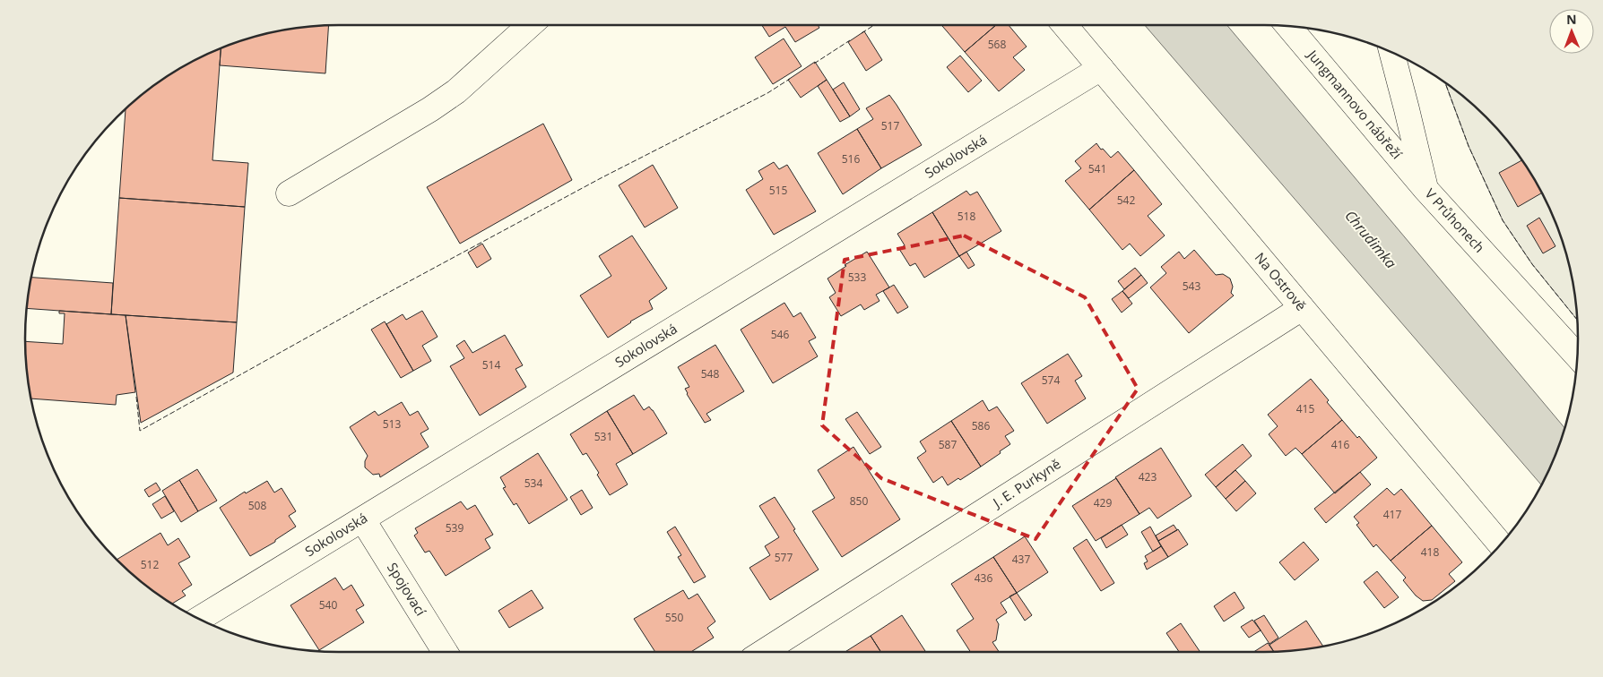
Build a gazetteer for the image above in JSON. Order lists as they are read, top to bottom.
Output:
{
  "streets": {
    "street": [
      "Jungmannovo nábřeží",
      "Sokolovská",
      "V Průhonech",
      "Na Ostrově",
      "J. E. Purkyně",
      "Spojovací"
    ]
  },
  "crossings": [
    ["Jungmannovo nábřeží", "V Průhonech"],
    ["Sokolovská", "Na Ostrově"],
    ["Sokolovská", "Spojovací"],
    ["Na Ostrově", "J. E. Purkyně"]
  ],
  "water": ["Chrudimka"],
  "house_numbers": [
    "568",
    "517",
    "516",
    "541",
    "515",
    "542",
    "518",
    "533",
    "543",
    "546",
    "514",
    "548",
    "574",
    "415",
    "513",
    "586",
    "531",
    "587",
    "416",
    "423",
    "534",
    "850",
    "429",
    "508",
    "417",
    "539",
    "418",
    "577",
    "437",
    "512",
    "436",
    "540",
    "550"
  ],
  "north": "top"
}
